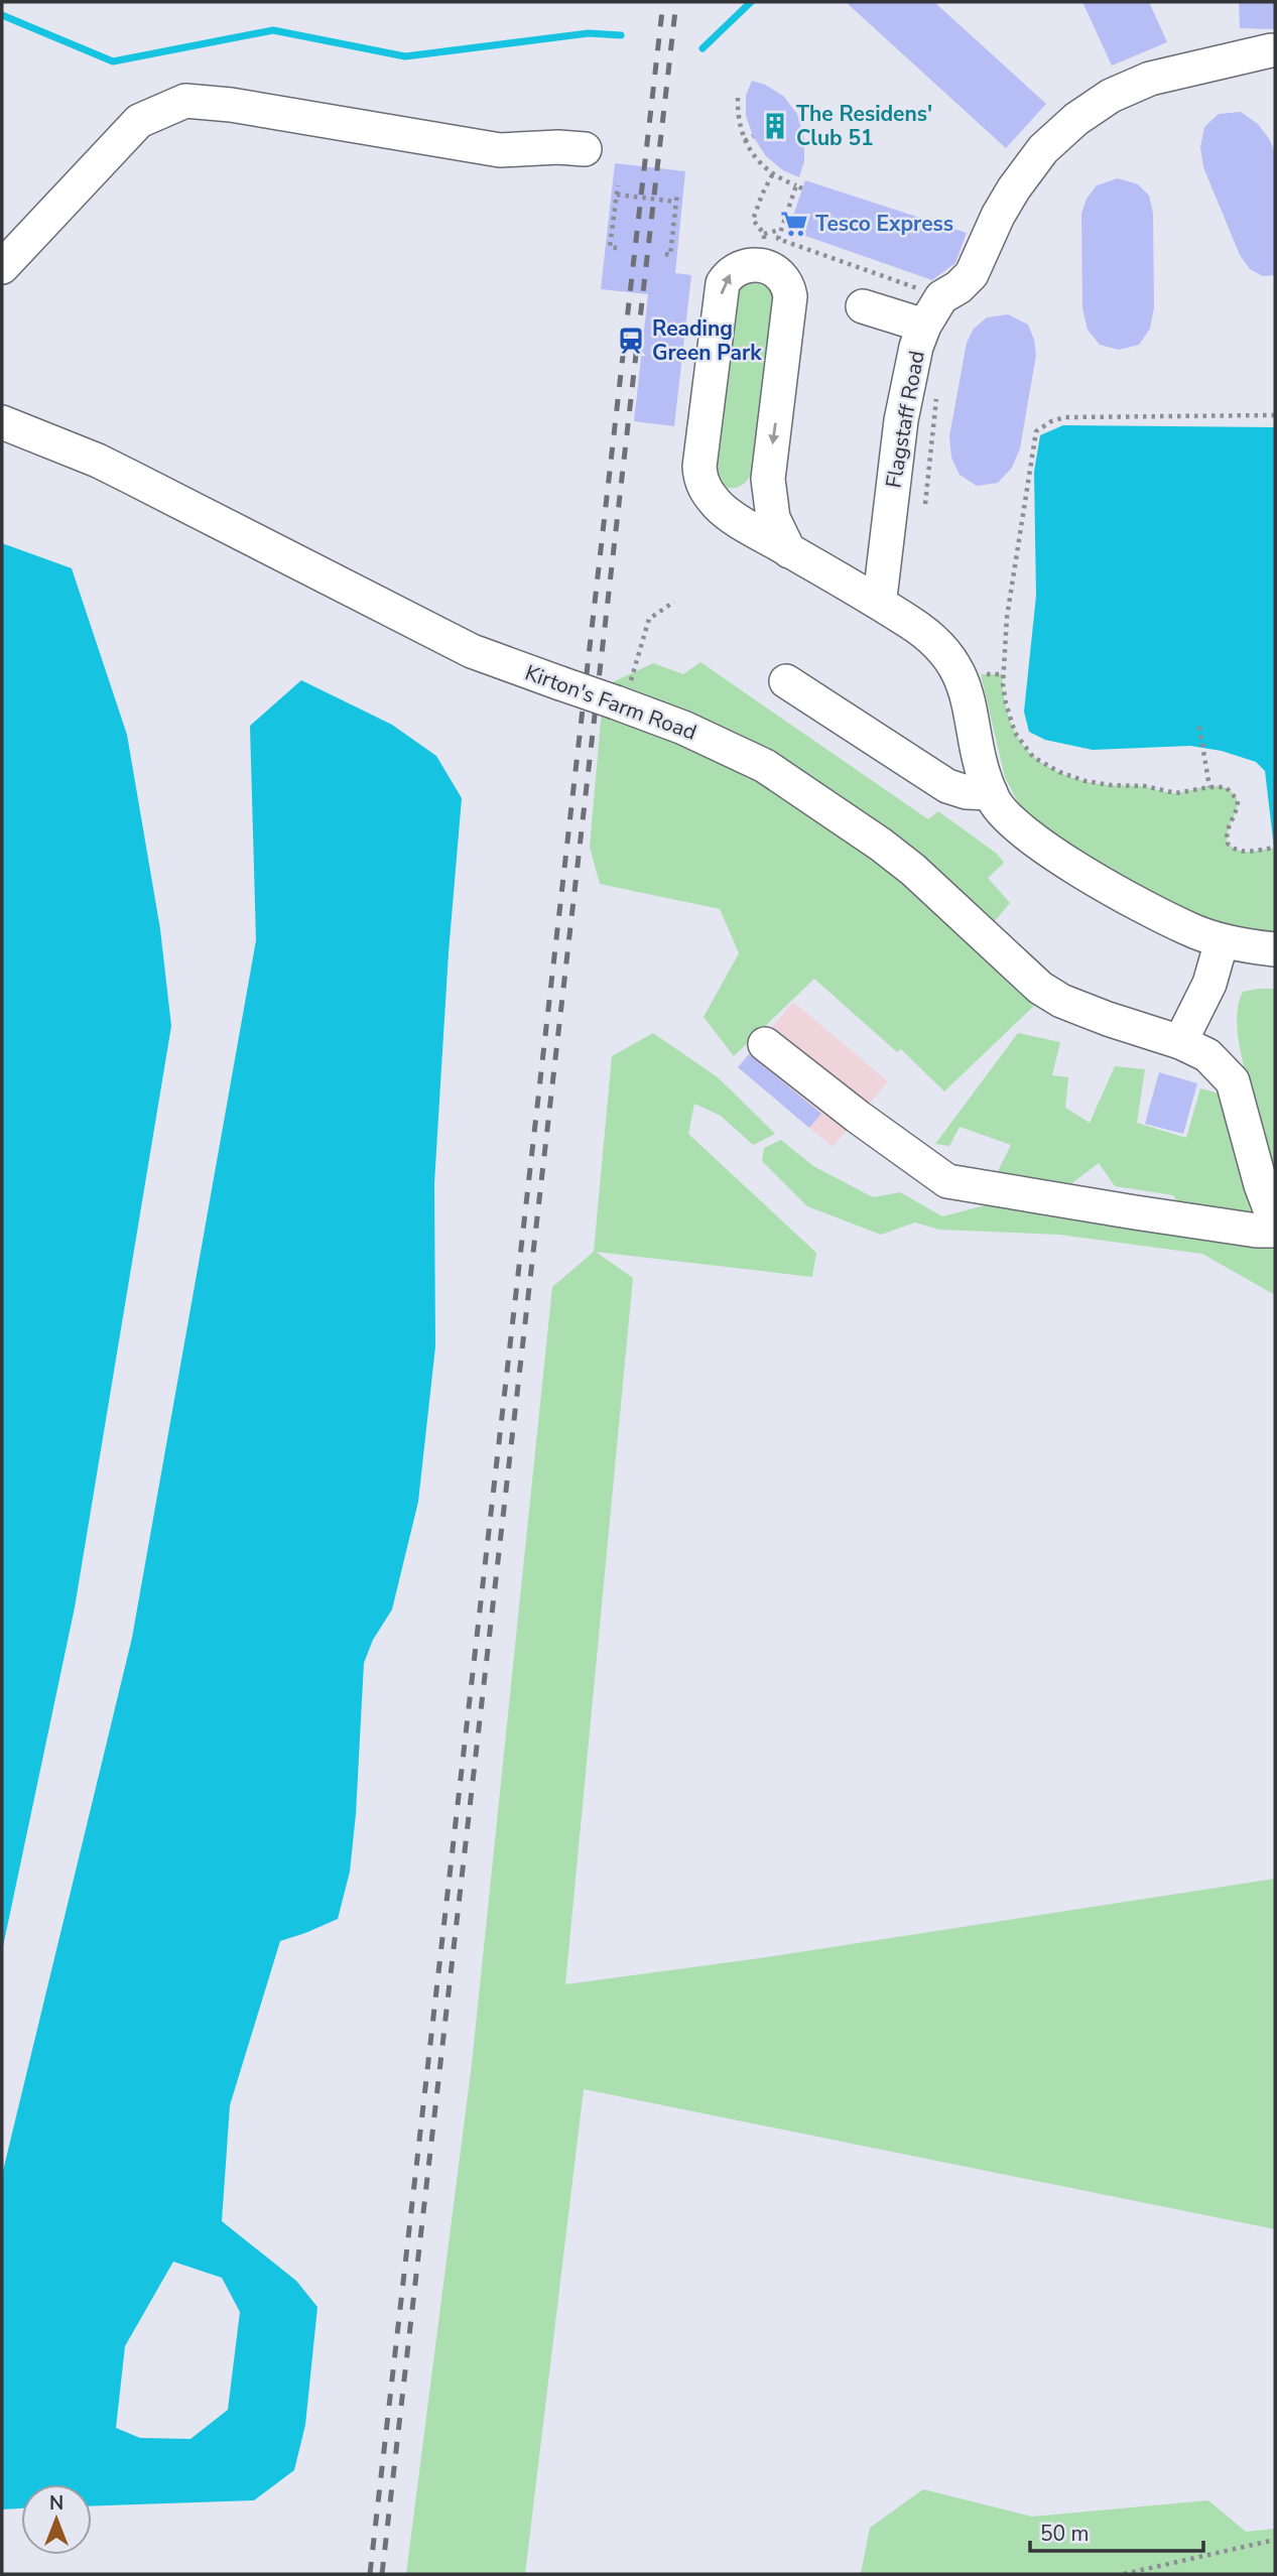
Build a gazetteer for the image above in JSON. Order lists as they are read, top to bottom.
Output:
{
  "streets": {
    "street": ["Flagstaff Road", "Kirton's Farm Road"]
  },
  "places": {
    "building": ["The Residens' Club 51"],
    "supermarket": ["Tesco Express"],
    "station": ["Reading Green Park"]
  },
  "scale_bar": "50 m",
  "north": "top"
}
